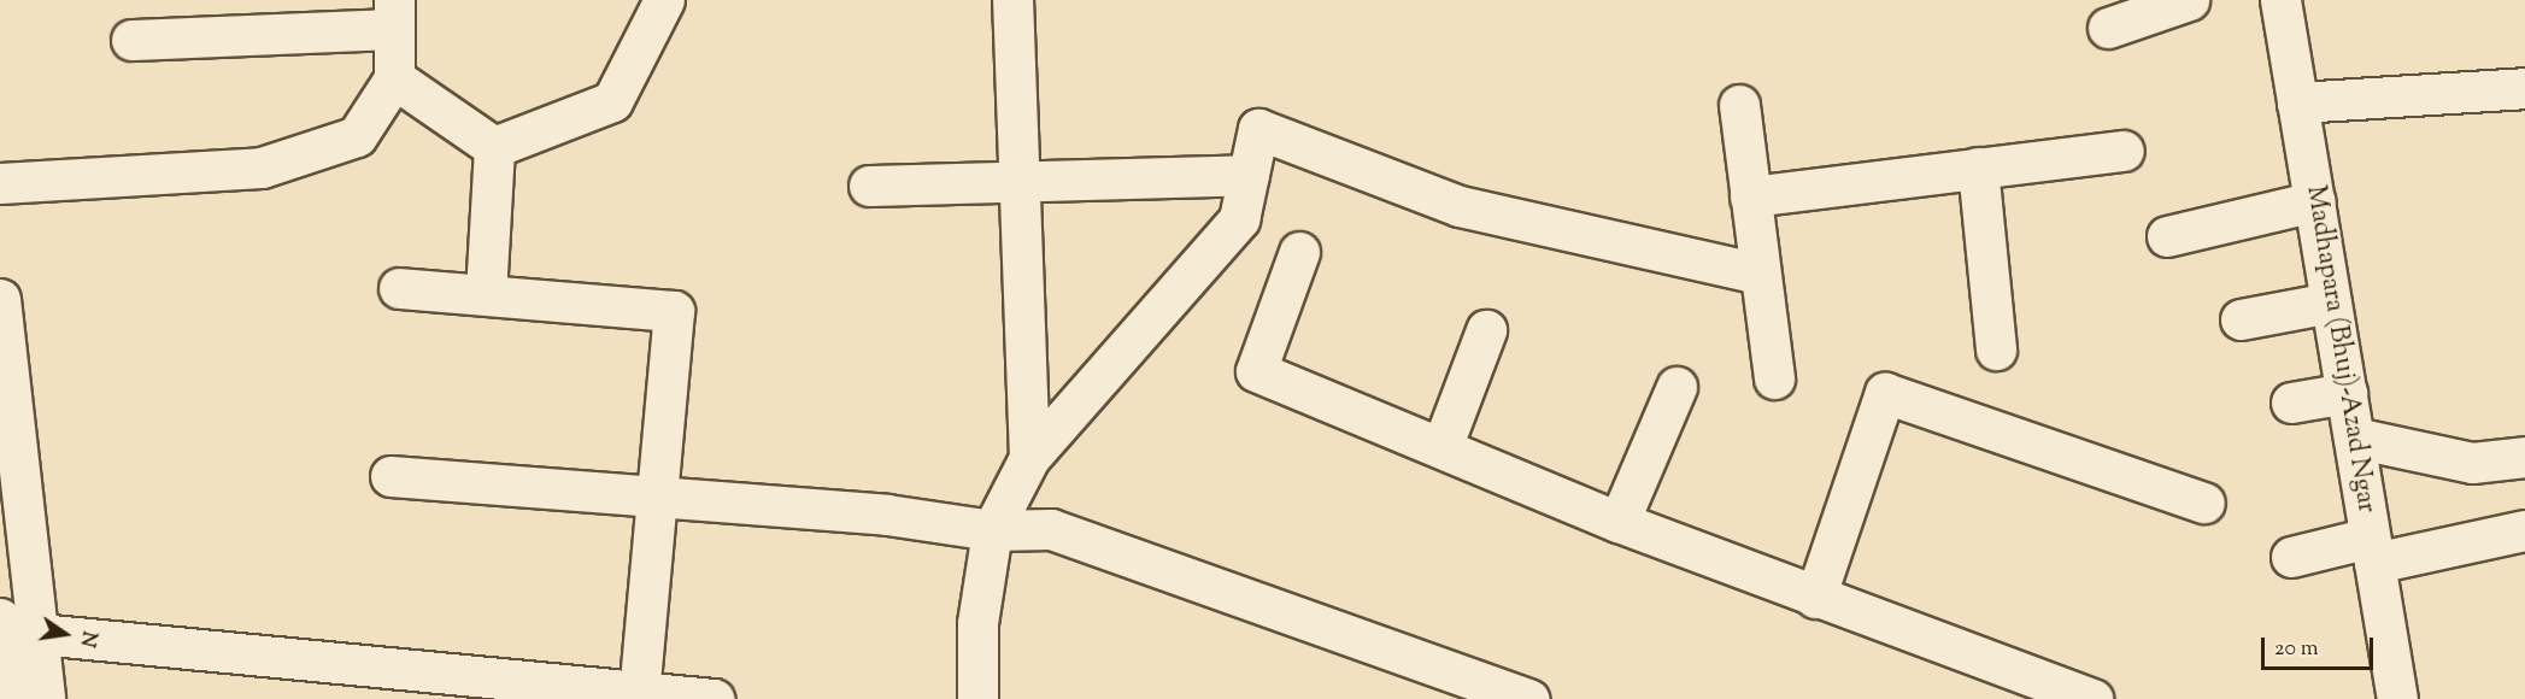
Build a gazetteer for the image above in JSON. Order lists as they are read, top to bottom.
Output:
{
  "streets": {
    "street": ["Madhapara (Bhuj)-Azad Ngar"]
  },
  "scale_bar": "20 m",
  "north": "right"
}
